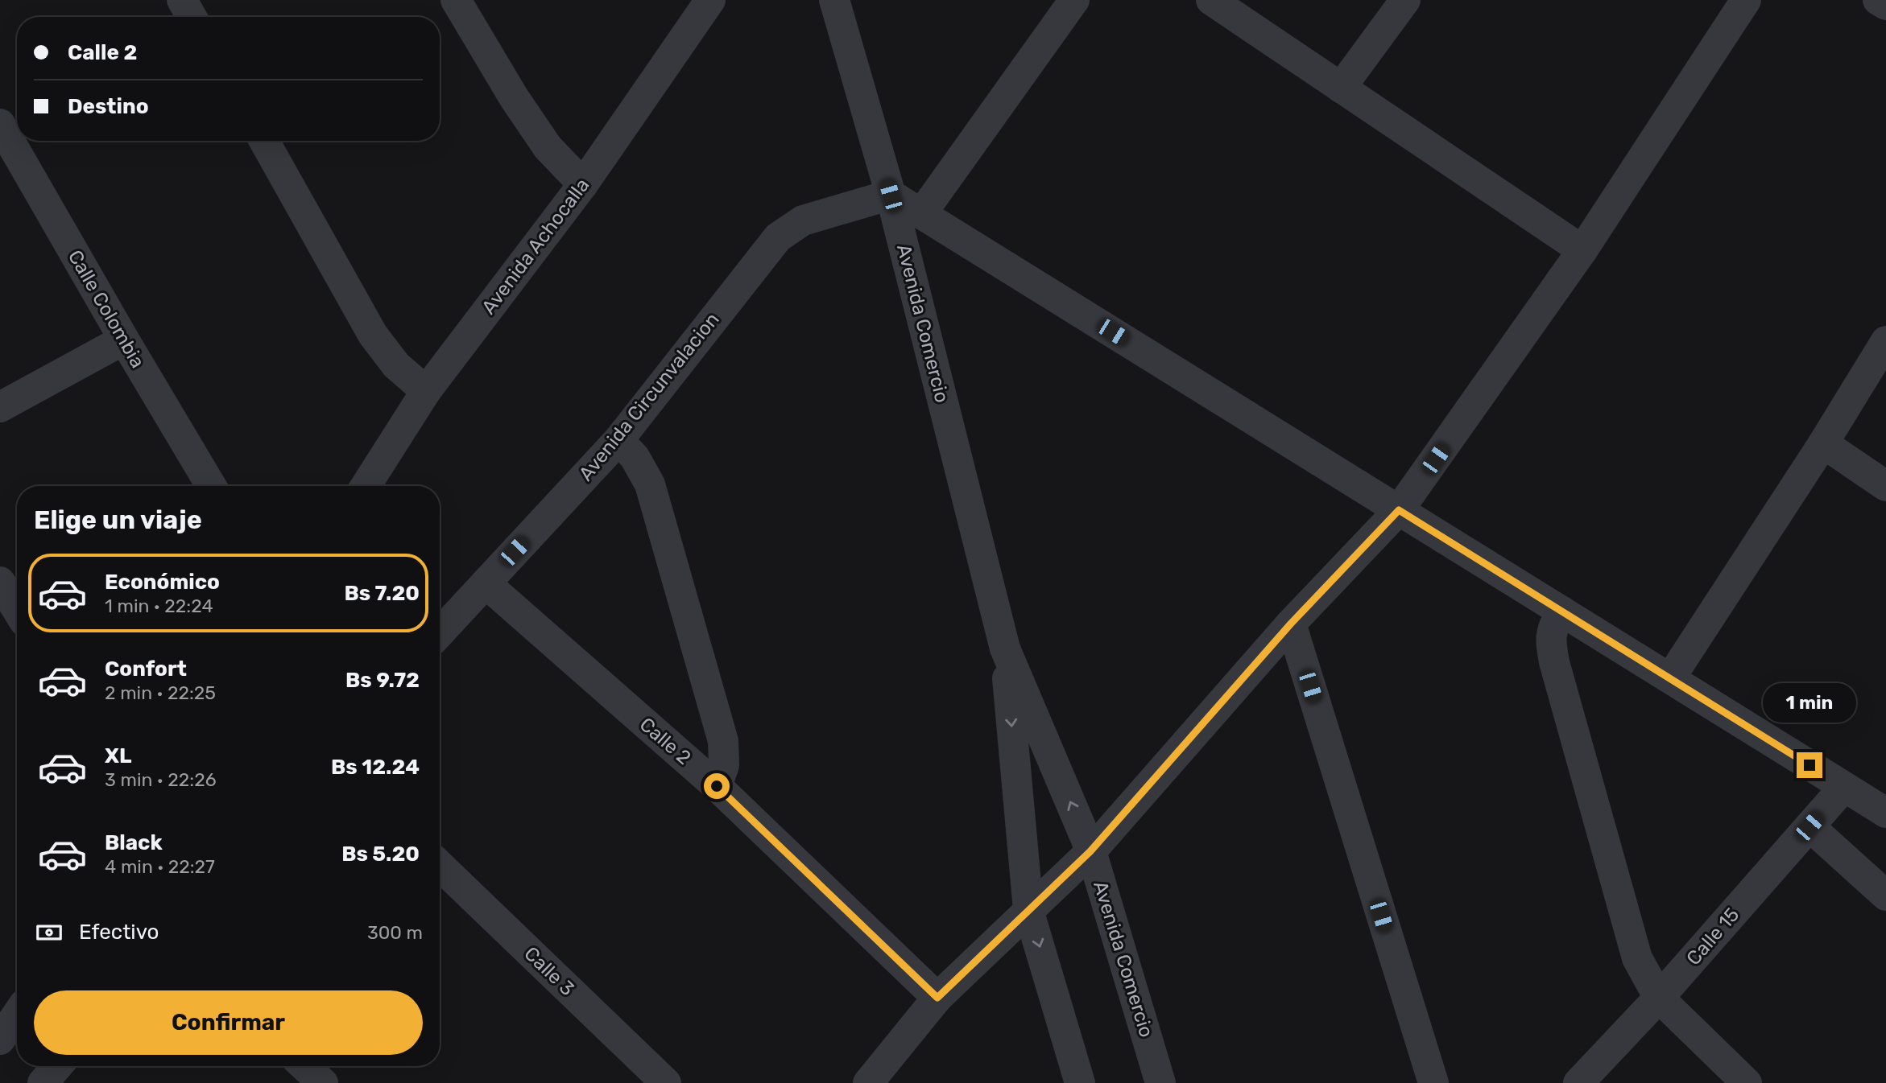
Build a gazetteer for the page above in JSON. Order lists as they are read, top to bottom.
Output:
{
  "streets": {
    "street": [
      "Avenida Achocalla",
      "Calle Colombia",
      "Avenida Comercio",
      "Avenida Circunvalacion",
      "Calle 2",
      "Calle 15",
      "Calle 3"
    ]
  },
  "crossings": [
    ["Avenida Comercio", "Avenida Circunvalacion"],
    ["Avenida Circunvalacion", "Calle 2"]
  ],
  "page": {
    "banner": ["Calle 2", "Destino"],
    "heading": "Elige un viaje",
    "list": [
      {
        "name": "Económico",
        "note": "1 min · 22:24",
        "value": "Bs 7.20"
      },
      {
        "name": "Confort",
        "note": "2 min · 22:25",
        "value": "Bs 9.72"
      },
      {
        "name": "XL",
        "note": "3 min · 22:26",
        "value": "Bs 12.24"
      },
      {
        "name": "Black",
        "note": "4 min · 22:27",
        "value": "Bs 5.20"
      }
    ],
    "bubble": "1 min",
    "pay": ["Efectivo", "300 m"],
    "buttons": "Confirmar"
  }
}
